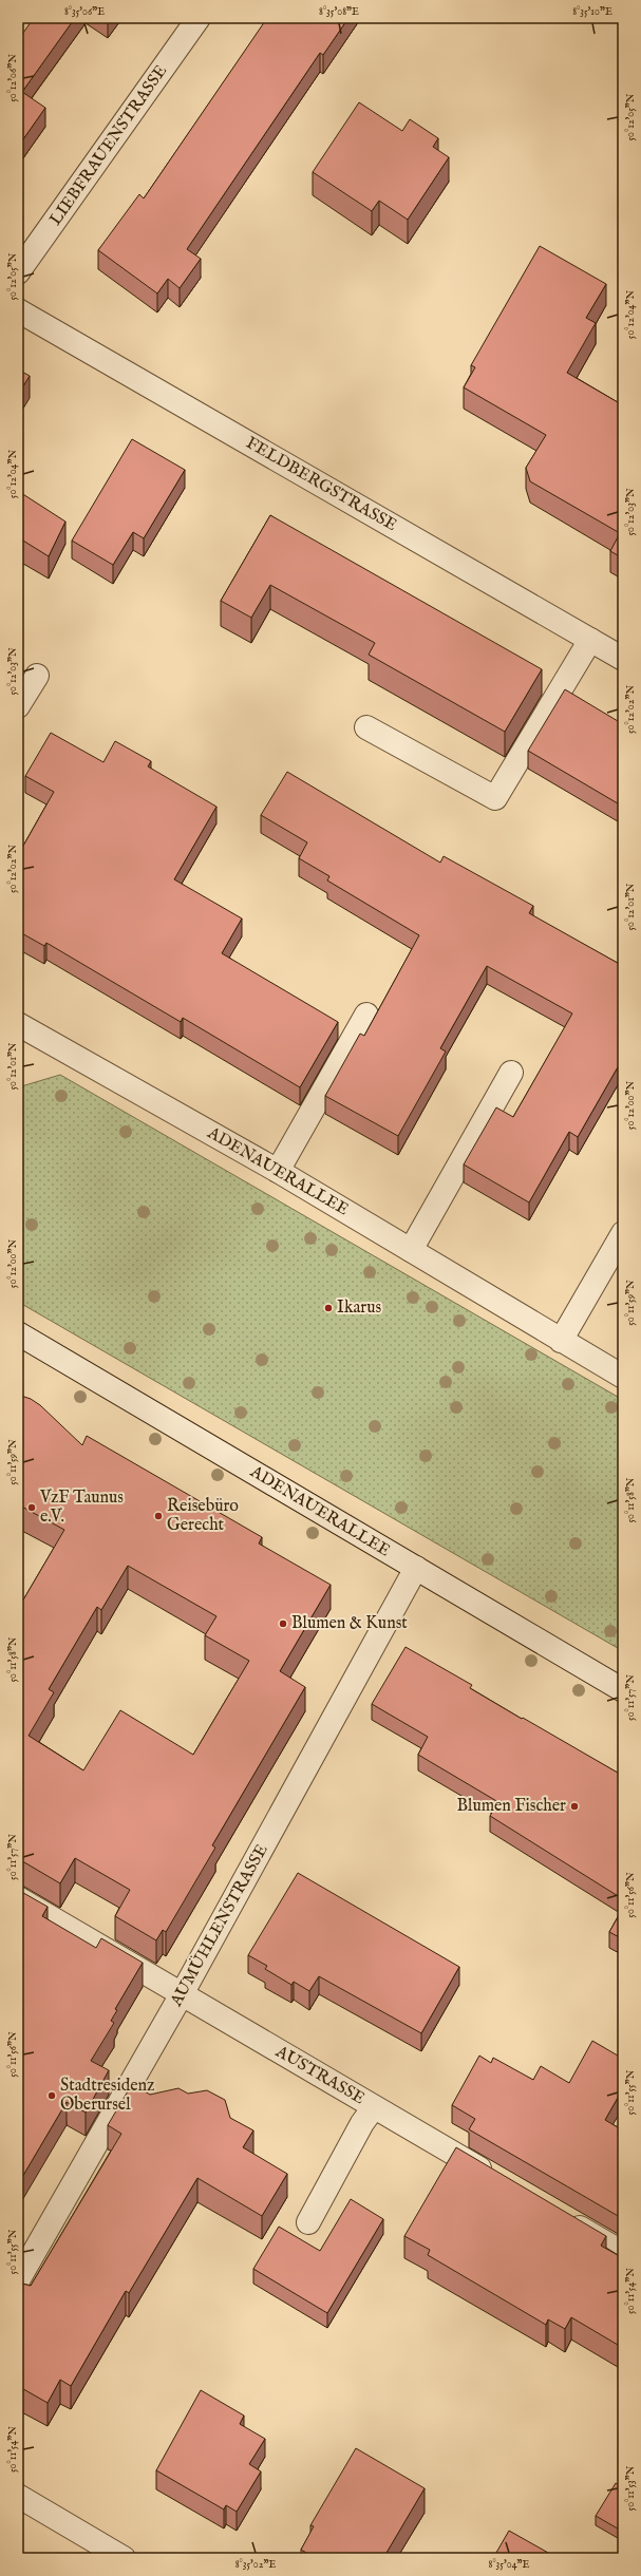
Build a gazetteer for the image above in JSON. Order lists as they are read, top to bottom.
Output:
{
  "streets": {
    "street": [
      "LIEBFRAUENSTRASSE",
      "FELDBERGSTRASSE",
      "ADENAUERALLEE",
      "AUMÜHLENSTRASSE",
      "AUSTRASSE"
    ]
  },
  "crossings": [
    ["ADENAUERALLEE", "AUMÜHLENSTRASSE"],
    ["AUMÜHLENSTRASSE", "AUSTRASSE"]
  ],
  "places": [
    "Ikarus",
    "VzF Taunus e.V.",
    "Reisebüro Gerecht",
    "Blumen & Kunst",
    "Blumen Fischer",
    "Stadtresidenz Oberursel"
  ],
  "coordinates": [
    "8°35'06\"E",
    "8°35'08\"E",
    "8°35'10\"E",
    "50°12'06\"N",
    "50°12'05\"N",
    "50°12'04\"N",
    "50°12'03\"N",
    "50°12'02\"N",
    "50°12'01\"N",
    "50°12'00\"N",
    "50°11'59\"N",
    "50°11'58\"N",
    "50°11'57\"N",
    "50°11'56\"N",
    "50°11'55\"N",
    "50°11'54\"N",
    "50°11'53\"N",
    "8°35'02\"E",
    "8°35'04\"E"
  ]
}
